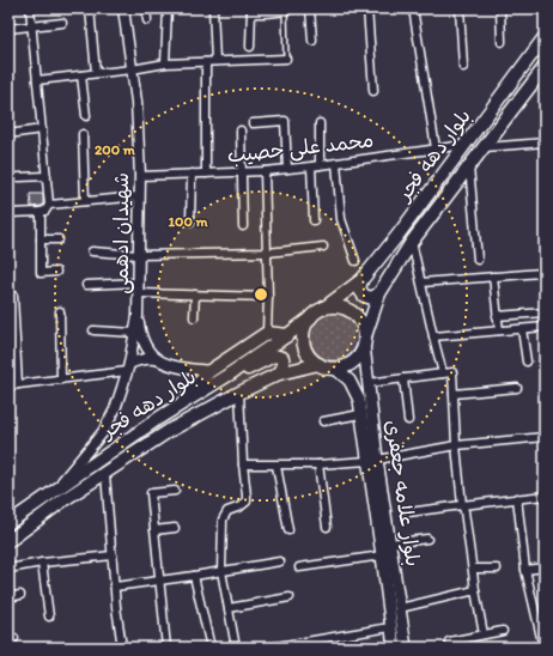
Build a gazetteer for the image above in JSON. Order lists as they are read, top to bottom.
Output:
{
  "streets": {
    "main road": ["بلوار دهه فجر", "بلوار علامه جعفری"],
    "street": ["محمد علی حصیب", "شهیدان ادهمی"]
  },
  "crossings": [
    ["محمد علی حصیب", "بلوار دهه فجر"],
    ["محمد علی حصیب", "شهیدان ادهمی"],
    ["بلوار دهه فجر", "بلوار علامه جعفری"]
  ],
  "rings": ["200 m", "100 m"]
}
